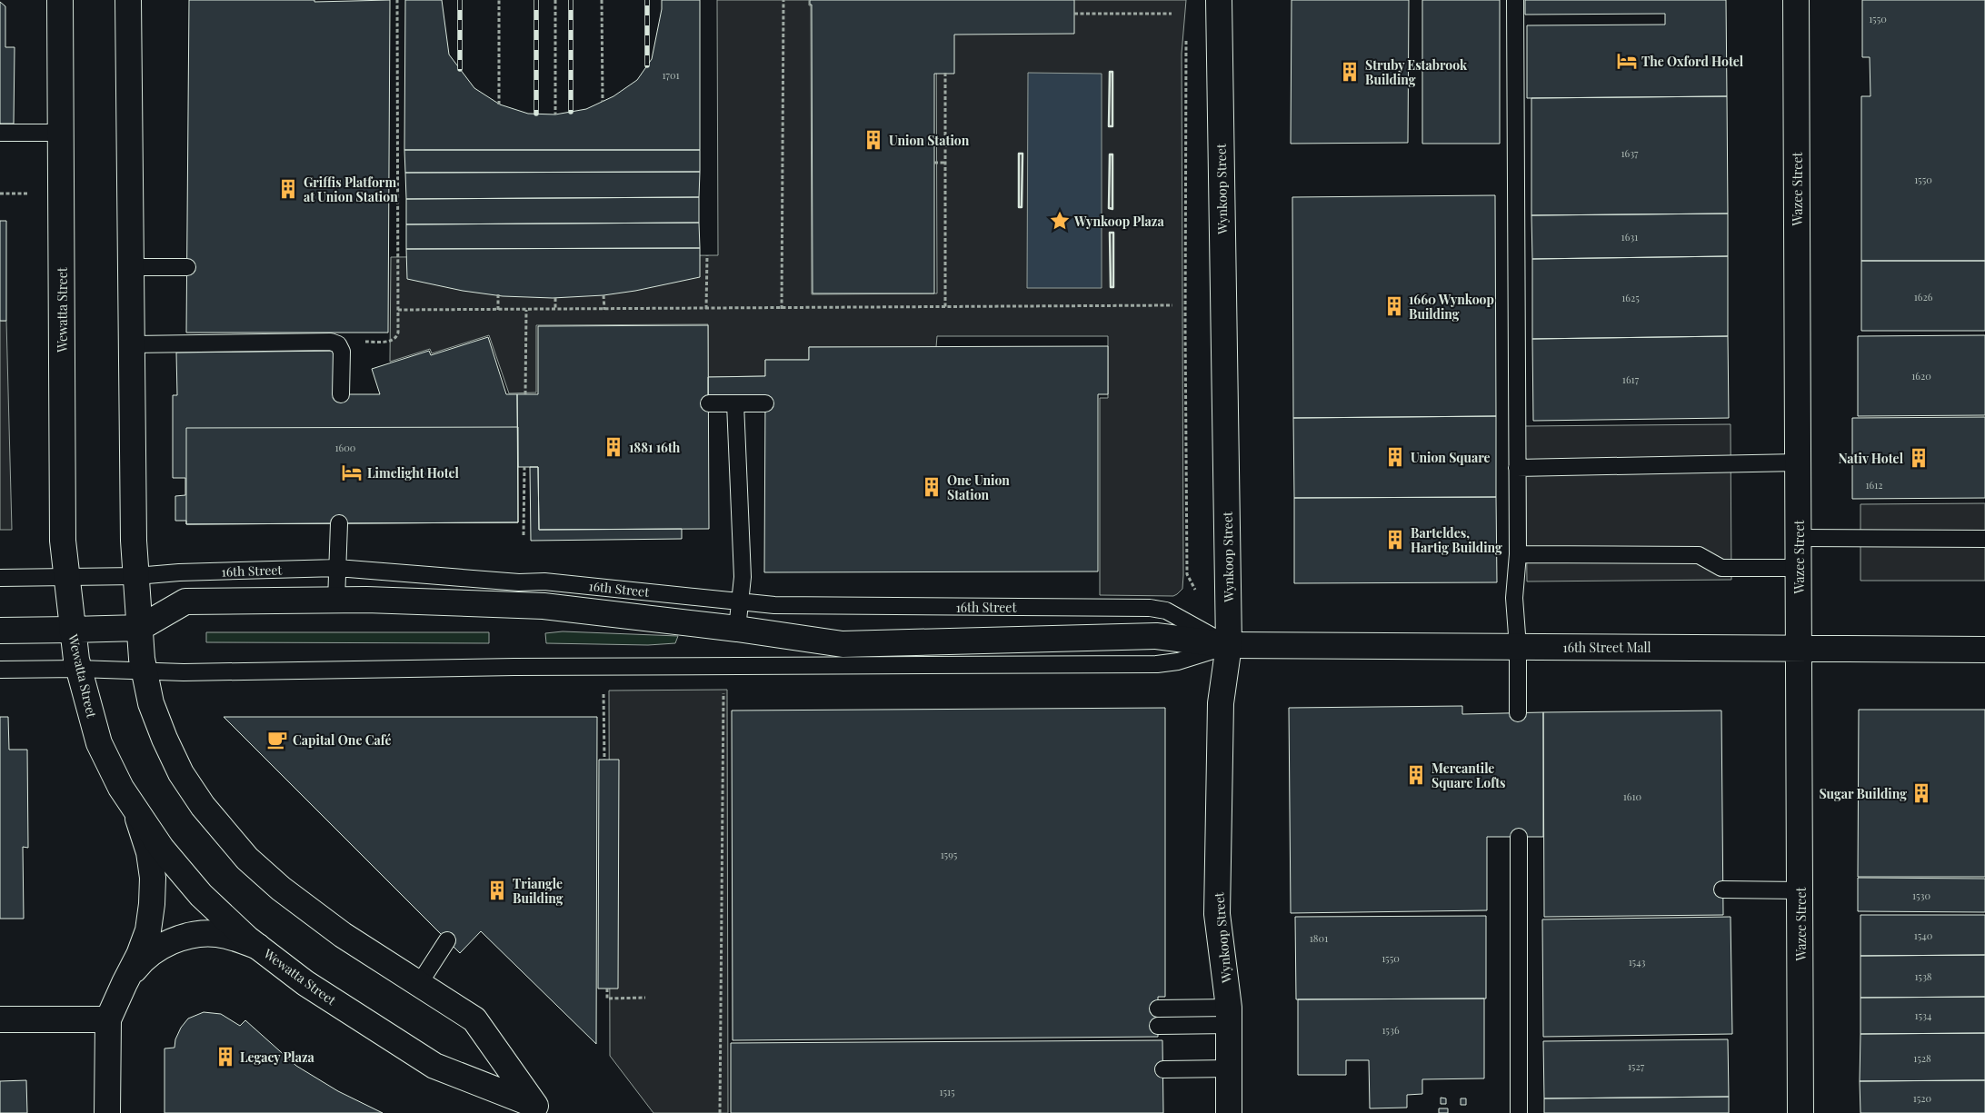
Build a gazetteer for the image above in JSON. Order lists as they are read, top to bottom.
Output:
{
  "streets": {
    "street": [
      "Wynkoop Street",
      "Wazee Street",
      "Wewatta Street",
      "16th Street",
      "16th Street Mall"
    ]
  },
  "crossings": [
    ["Wynkoop Street", "16th Street"],
    ["Wynkoop Street", "16th Street Mall"],
    ["Wazee Street", "16th Street Mall"],
    ["Wewatta Street", "16th Street"],
    ["16th Street", "16th Street Mall"]
  ],
  "places": {
    "hotel": ["The Oxford Hotel", "Limelight Hotel"],
    "building": [
      "Struby Estabrook Building",
      "Union Station",
      "Griffis Platform at Union Station",
      "1660 Wynkoop Building",
      "1881 16th",
      "Union Square",
      "Nativ Hotel",
      "One Union Station",
      "Barteldes, Hartig Building",
      "Mercantile Square Lofts",
      "Sugar Building",
      "Triangle Building",
      "Legacy Plaza"
    ],
    "place": ["Wynkoop Plaza"],
    "cafe": ["Capital One Café"]
  },
  "house_numbers": [
    "1550",
    "1701",
    "1637",
    "1550",
    "1631",
    "1626",
    "1625",
    "1620",
    "1617",
    "1600",
    "1612",
    "1610",
    "1595",
    "1530",
    "1540",
    "1801",
    "1550",
    "1543",
    "1538",
    "1534",
    "1536",
    "1528",
    "1527",
    "1515",
    "1520"
  ]
}
